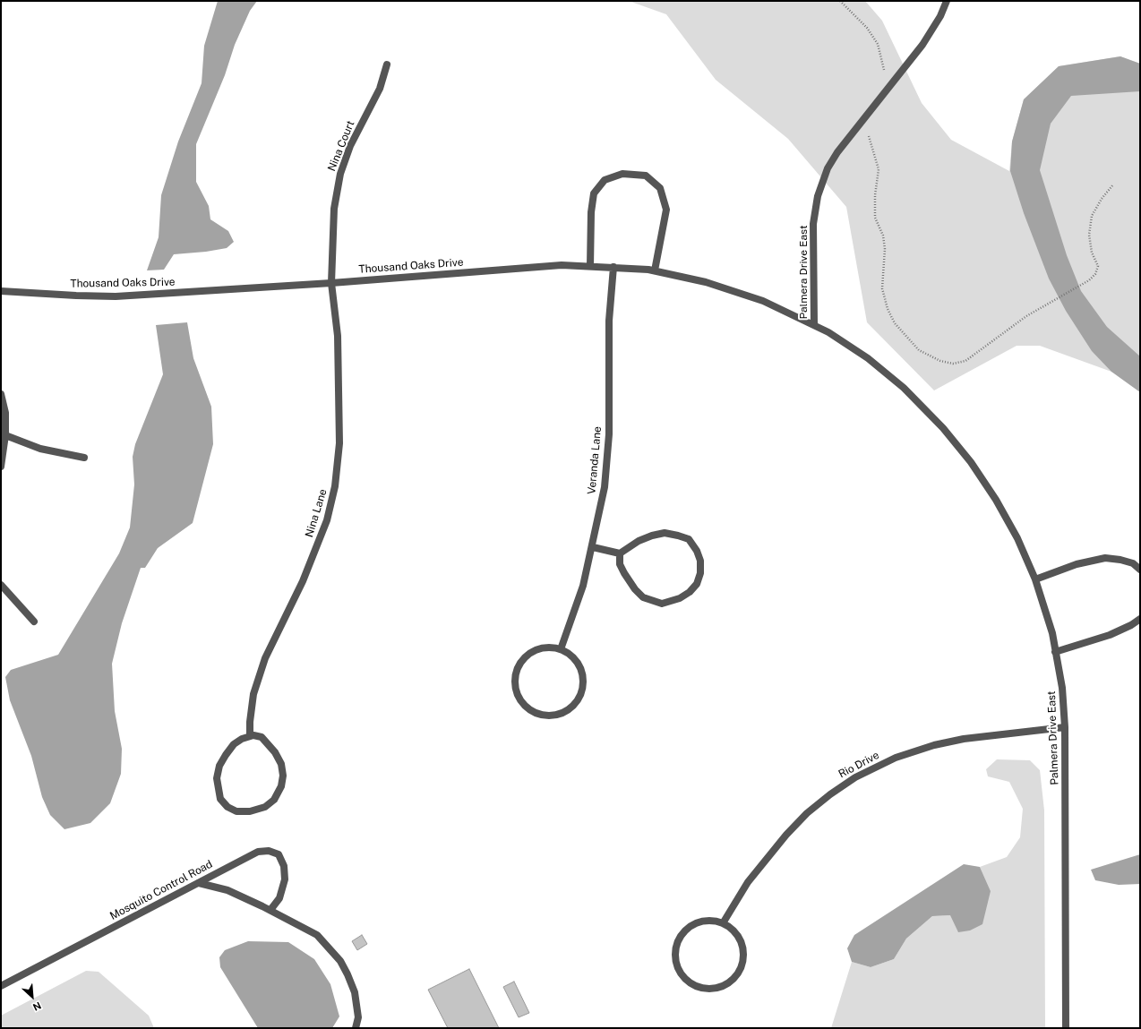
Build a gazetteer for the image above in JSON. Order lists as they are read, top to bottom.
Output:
{
  "streets": {
    "street": [
      "Nina Court",
      "Thousand Oaks Drive",
      "Palmera Drive East",
      "Veranda Lane",
      "Nina Lane",
      "Rio Drive",
      "Mosquito Control Road"
    ]
  },
  "crossings": [
    ["Nina Court", "Thousand Oaks Drive"],
    ["Nina Court", "Nina Lane"],
    ["Thousand Oaks Drive", "Palmera Drive East"],
    ["Thousand Oaks Drive", "Veranda Lane"],
    ["Thousand Oaks Drive", "Nina Lane"],
    ["Palmera Drive East", "Rio Drive"]
  ],
  "north": "bottom right"
}
